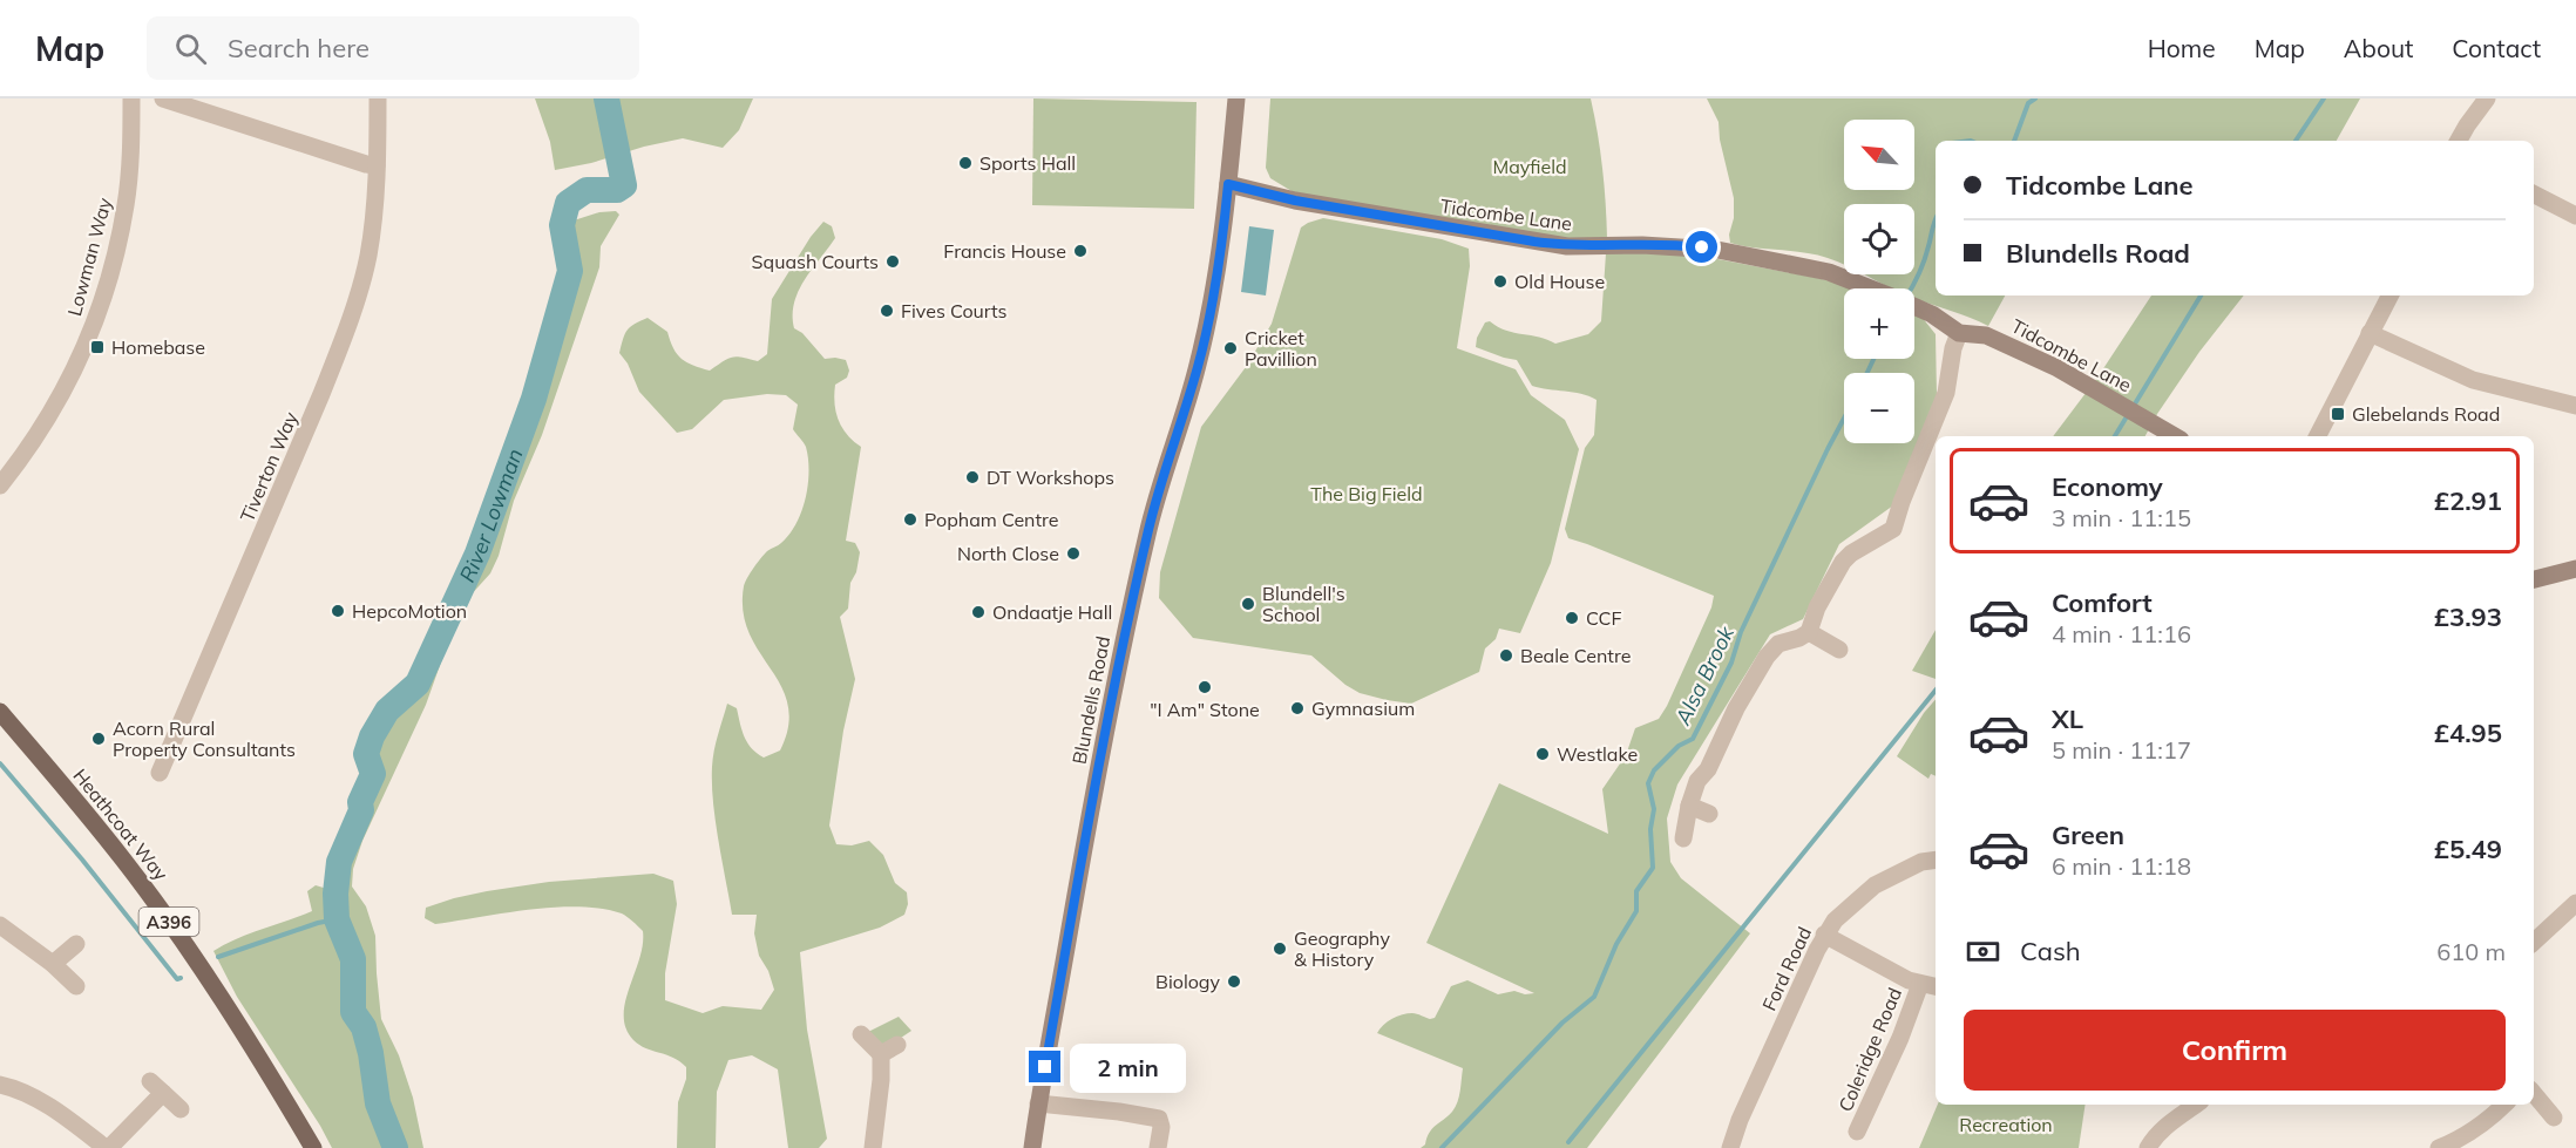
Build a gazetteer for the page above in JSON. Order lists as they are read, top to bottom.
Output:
{
  "streets": {
    "main road": ["Heathcoat Way", "A396"],
    "street": [
      "Tidcombe Lane",
      "Lowman Way",
      "Tiverton Way",
      "Blundells Road",
      "Ford Road",
      "Coleridge Road"
    ]
  },
  "crossings": [
    ["Tidcombe Lane", "Blundells Road"]
  ],
  "water": ["River Lowman", "Alsa Brook"],
  "parks": ["Mayfield", "The Big Field", "Recreation"],
  "places": {
    "other": [
      "Sports Hall",
      "Francis House",
      "Squash Courts",
      "Old House",
      "Fives Courts",
      "Cricket Pavillion",
      "DT Workshops",
      "Popham Centre",
      "North Close",
      "Blundell's School",
      "HepcoMotion",
      "Ondaatje Hall",
      "CCF",
      "Beale Centre",
      "\"I Am\" Stone",
      "Gymnasium",
      "Acorn Rural Property Consultants",
      "Westlake",
      "Geography & History",
      "Biology"
    ],
    "transit": ["Homebase", "Glebelands Road"]
  },
  "north": "top left",
  "page": {
    "header": "Map",
    "search": "Search here",
    "nav": [
      "Home",
      "Map",
      "About",
      "Contact"
    ],
    "map_buttons": ["+", "−"],
    "banner": ["Tidcombe Lane", "Blundells Road"],
    "list": [
      {
        "name": "Economy",
        "note": "3 min · 11:15",
        "value": "£2.91"
      },
      {
        "name": "Comfort",
        "note": "4 min · 11:16",
        "value": "£3.93"
      },
      {
        "name": "XL",
        "note": "5 min · 11:17",
        "value": "£4.95"
      },
      {
        "name": "Green",
        "note": "6 min · 11:18",
        "value": "£5.49"
      }
    ],
    "pay": ["Cash", "610 m"],
    "buttons": "Confirm",
    "bubble": "2 min"
  }
}
